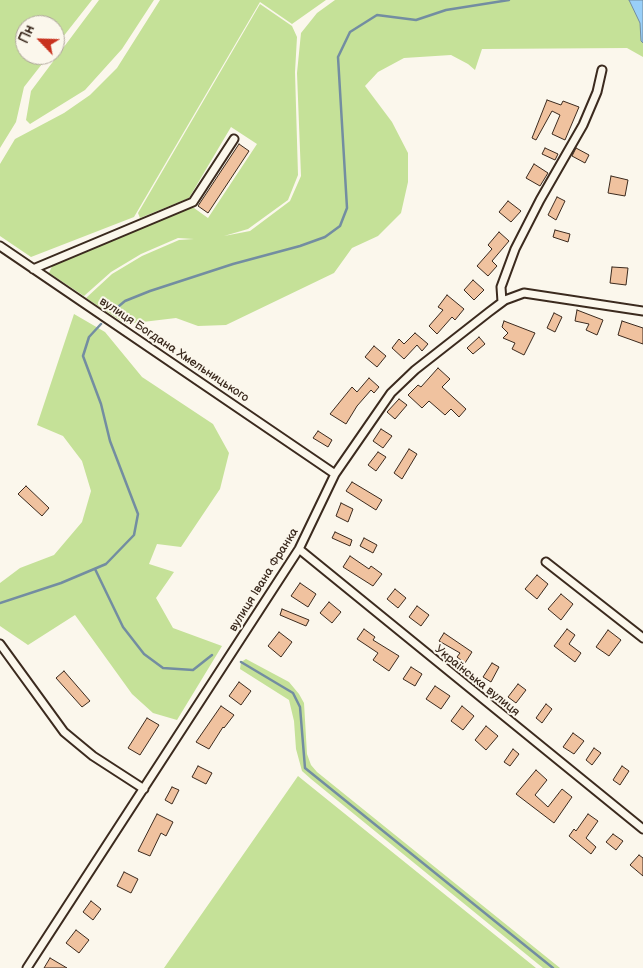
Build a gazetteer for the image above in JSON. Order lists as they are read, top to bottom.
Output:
{
  "streets": {
    "street": ["вулиця Богдана Хмельницького", "вулиця Івана Франка", "Українська вулиця"]
  },
  "crossings": [
    ["вулиця Богдана Хмельницького", "вулиця Івана Франка"],
    ["вулиця Івана Франка", "Українська вулиця"]
  ],
  "north": "top left"
}
